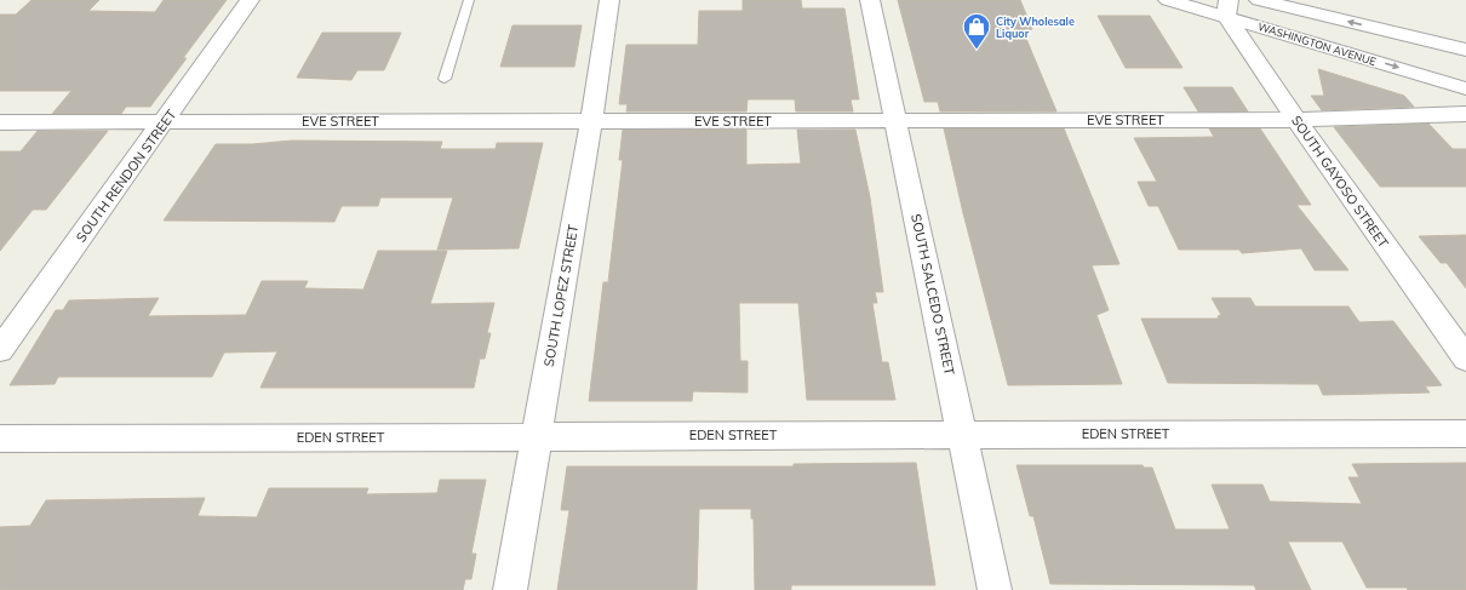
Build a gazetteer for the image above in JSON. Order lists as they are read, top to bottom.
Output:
{
  "streets": {
    "street": [
      "WASHINGTON AVENUE",
      "EVE STREET",
      "SOUTH RENDON STREET",
      "SOUTH GAYOSO STREET",
      "SOUTH SALCEDO STREET",
      "SOUTH LOPEZ STREET",
      "EDEN STREET"
    ]
  },
  "crossings": [
    ["WASHINGTON AVENUE", "SOUTH GAYOSO STREET"],
    ["EVE STREET", "SOUTH RENDON STREET"],
    ["EVE STREET", "SOUTH GAYOSO STREET"],
    ["EVE STREET", "SOUTH SALCEDO STREET"],
    ["EVE STREET", "SOUTH LOPEZ STREET"],
    ["SOUTH SALCEDO STREET", "EDEN STREET"],
    ["SOUTH LOPEZ STREET", "EDEN STREET"]
  ],
  "places": {
    "shop": ["City Wholesale Liquor"]
  }
}
